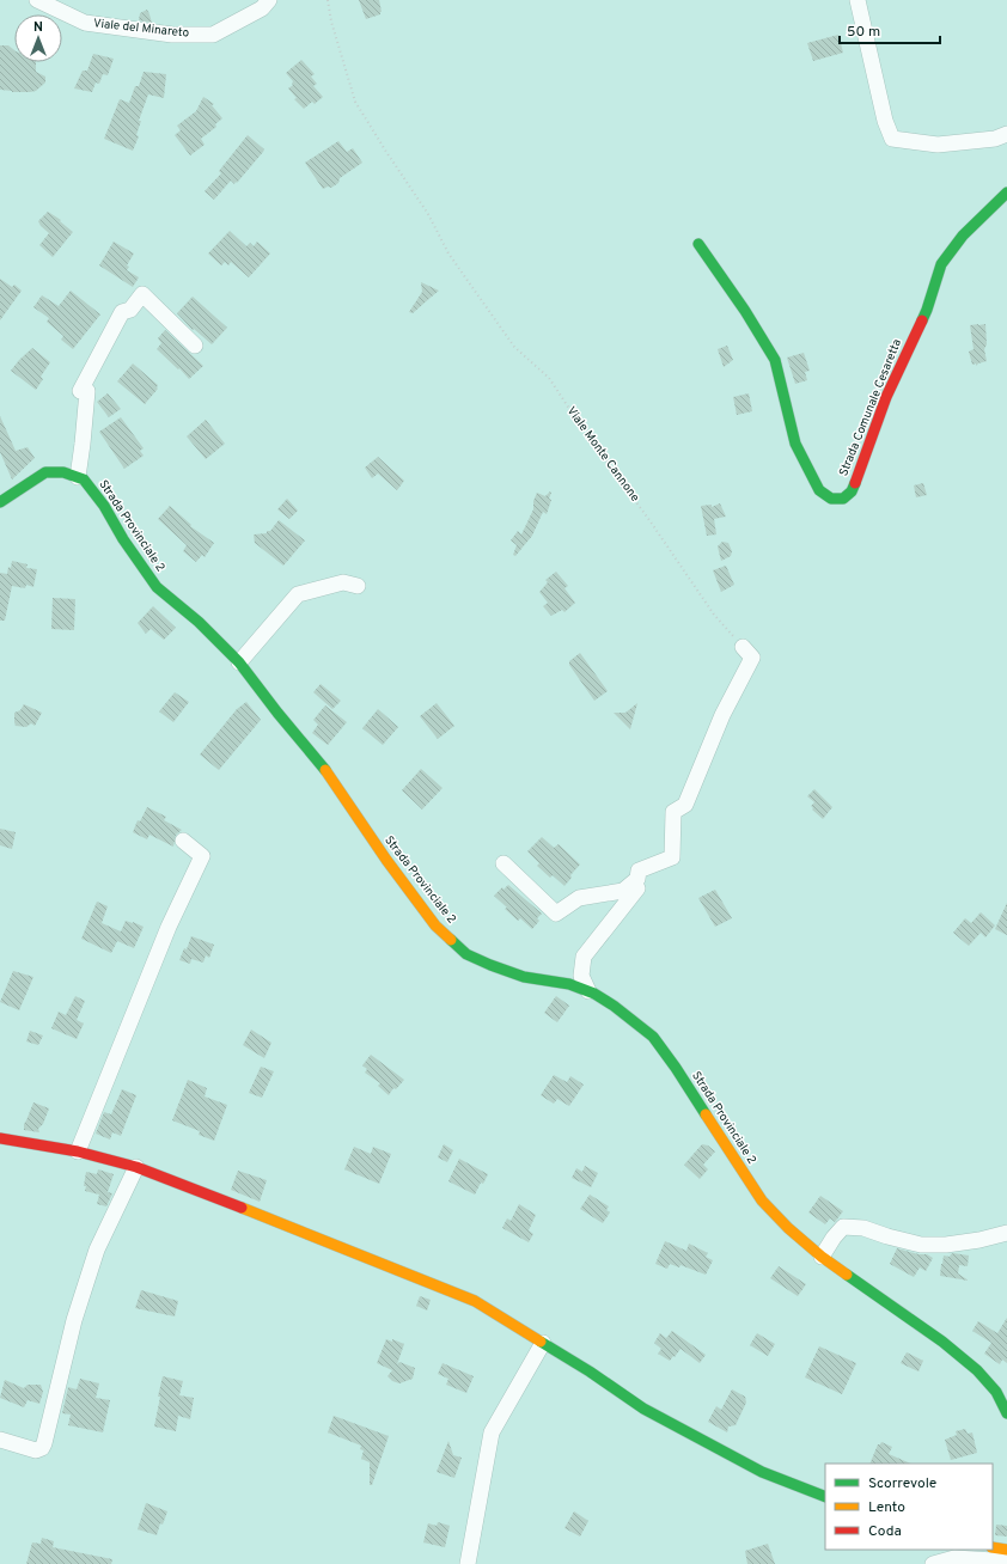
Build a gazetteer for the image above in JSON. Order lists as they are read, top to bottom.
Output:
{
  "streets": {
    "street": ["Viale del Minareto", "Strada Comunale Cesaretta", "Strada Provinciale 2"],
    "path": ["Viale Monte Cannone"]
  },
  "legend": ["Scorrevole", "Lento", "Coda"],
  "scale_bar": "50 m",
  "north": "top"
}
